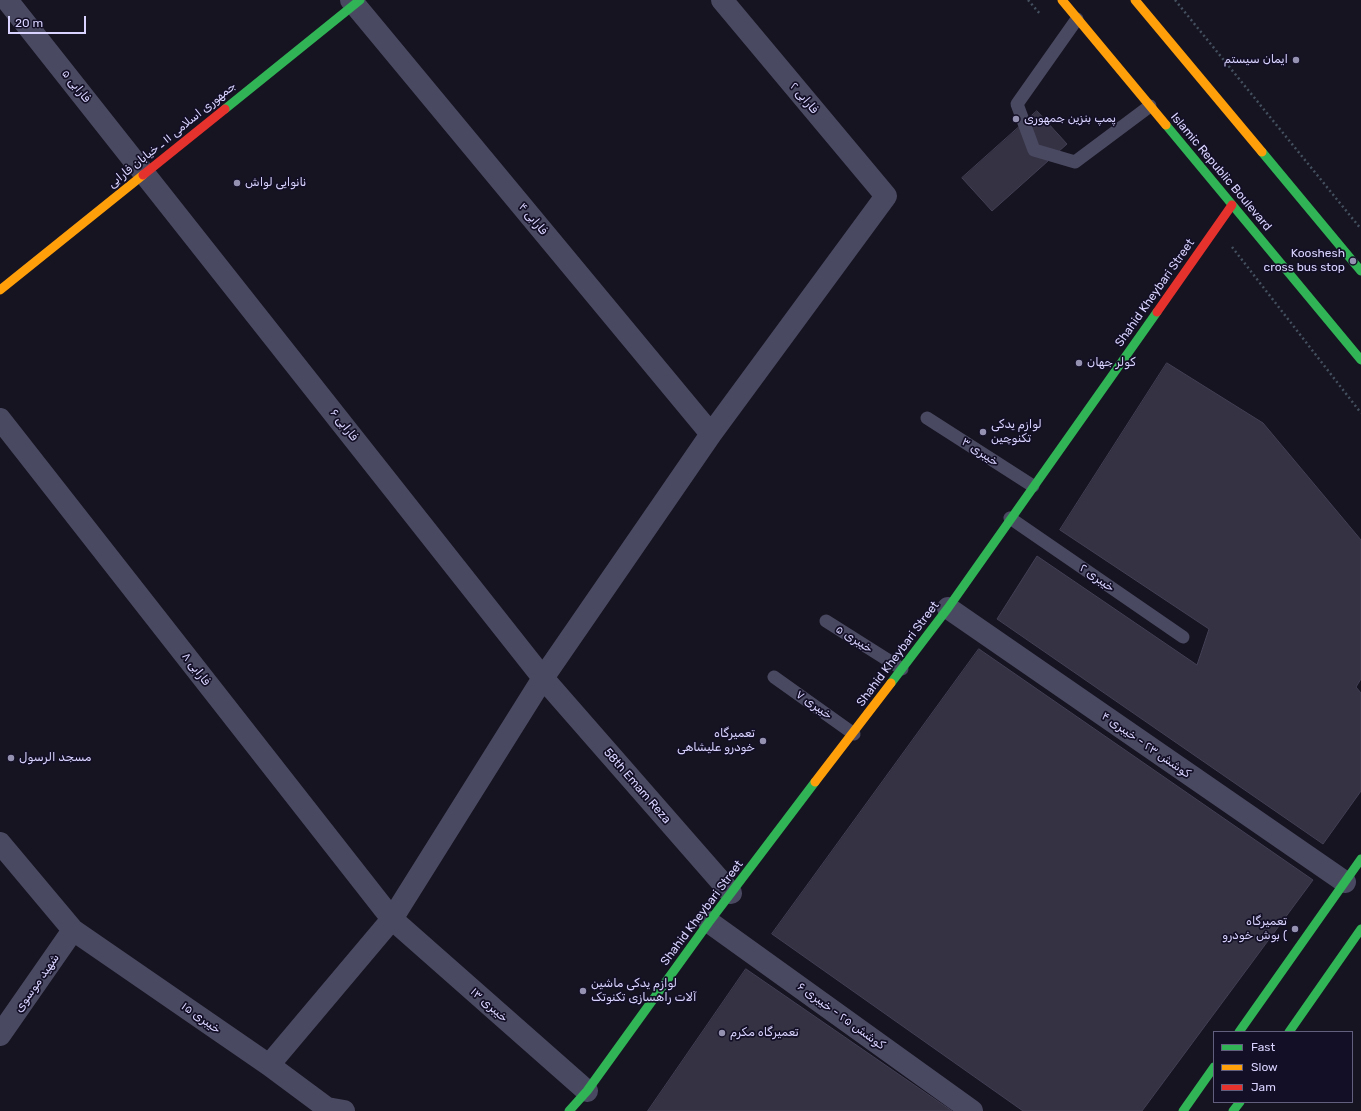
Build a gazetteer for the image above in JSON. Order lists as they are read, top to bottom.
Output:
{
  "streets": {
    "street": [
      "فارابی ۵",
      "فارابی ۲",
      "جمهوری اسلامی ۱۱ ـ خیابان فارابی",
      "Islamic Republic Boulevard",
      "فارابی ۴",
      "Shahid Kheybari Street",
      "فارابی ۶",
      "فارابی ۸",
      "کوشش ۲۳ - خیبری ۴",
      "58th Emam Reza",
      "شهید موسوی",
      "خیبری ۱۳",
      "کوشش ۲۵ - خیبری ۶",
      "خیبری ۱۵"
    ],
    "lane": [
      "خیبری ۳",
      "خیبری ۲",
      "خیبری ۵",
      "خیبری ۷"
    ]
  },
  "crossings": [
    ["فارابی ۵", "جمهوری اسلامی ۱۱ ـ خیابان فارابی"],
    ["فارابی ۵", "فارابی ۶"],
    ["فارابی ۲", "فارابی ۴"],
    ["جمهوری اسلامی ۱۱ ـ خیابان فارابی", "فارابی ۴"],
    ["جمهوری اسلامی ۱۱ ـ خیابان فارابی", "فارابی ۶"],
    ["Islamic Republic Boulevard", "Shahid Kheybari Street"],
    ["Shahid Kheybari Street", "خیبری ۳"],
    ["Shahid Kheybari Street", "خیبری ۲"],
    ["Shahid Kheybari Street", "خیبری ۵"],
    ["Shahid Kheybari Street", "خیبری ۷"],
    ["Shahid Kheybari Street", "کوشش ۲۳ - خیبری ۴"],
    ["Shahid Kheybari Street", "58th Emam Reza"],
    ["Shahid Kheybari Street", "خیبری ۱۳"],
    ["Shahid Kheybari Street", "کوشش ۲۵ - خیبری ۶"],
    ["فارابی ۶", "58th Emam Reza"],
    ["فارابی ۸", "خیبری ۱۳"],
    ["شهید موسوی", "خیبری ۱۵"]
  ],
  "places": [
    "ایمان سیستم",
    "پمپ بنزین جمهوری",
    "نانوایی لواش",
    "Kooshesh cross bus stop",
    "کولر جهان",
    "لوازم یدکی تکنوچین",
    "تعمیرگاه خودرو علیشاهی",
    "مسجد الرسول",
    "تعمیرگاه بوش خودرو (",
    "لوازم یدکی ماشین آلات راهسازی تکنوتک",
    "تعمیرگاه مکرم"
  ],
  "legend": ["Fast", "Slow", "Jam"],
  "scale_bar": "20 m"
}
